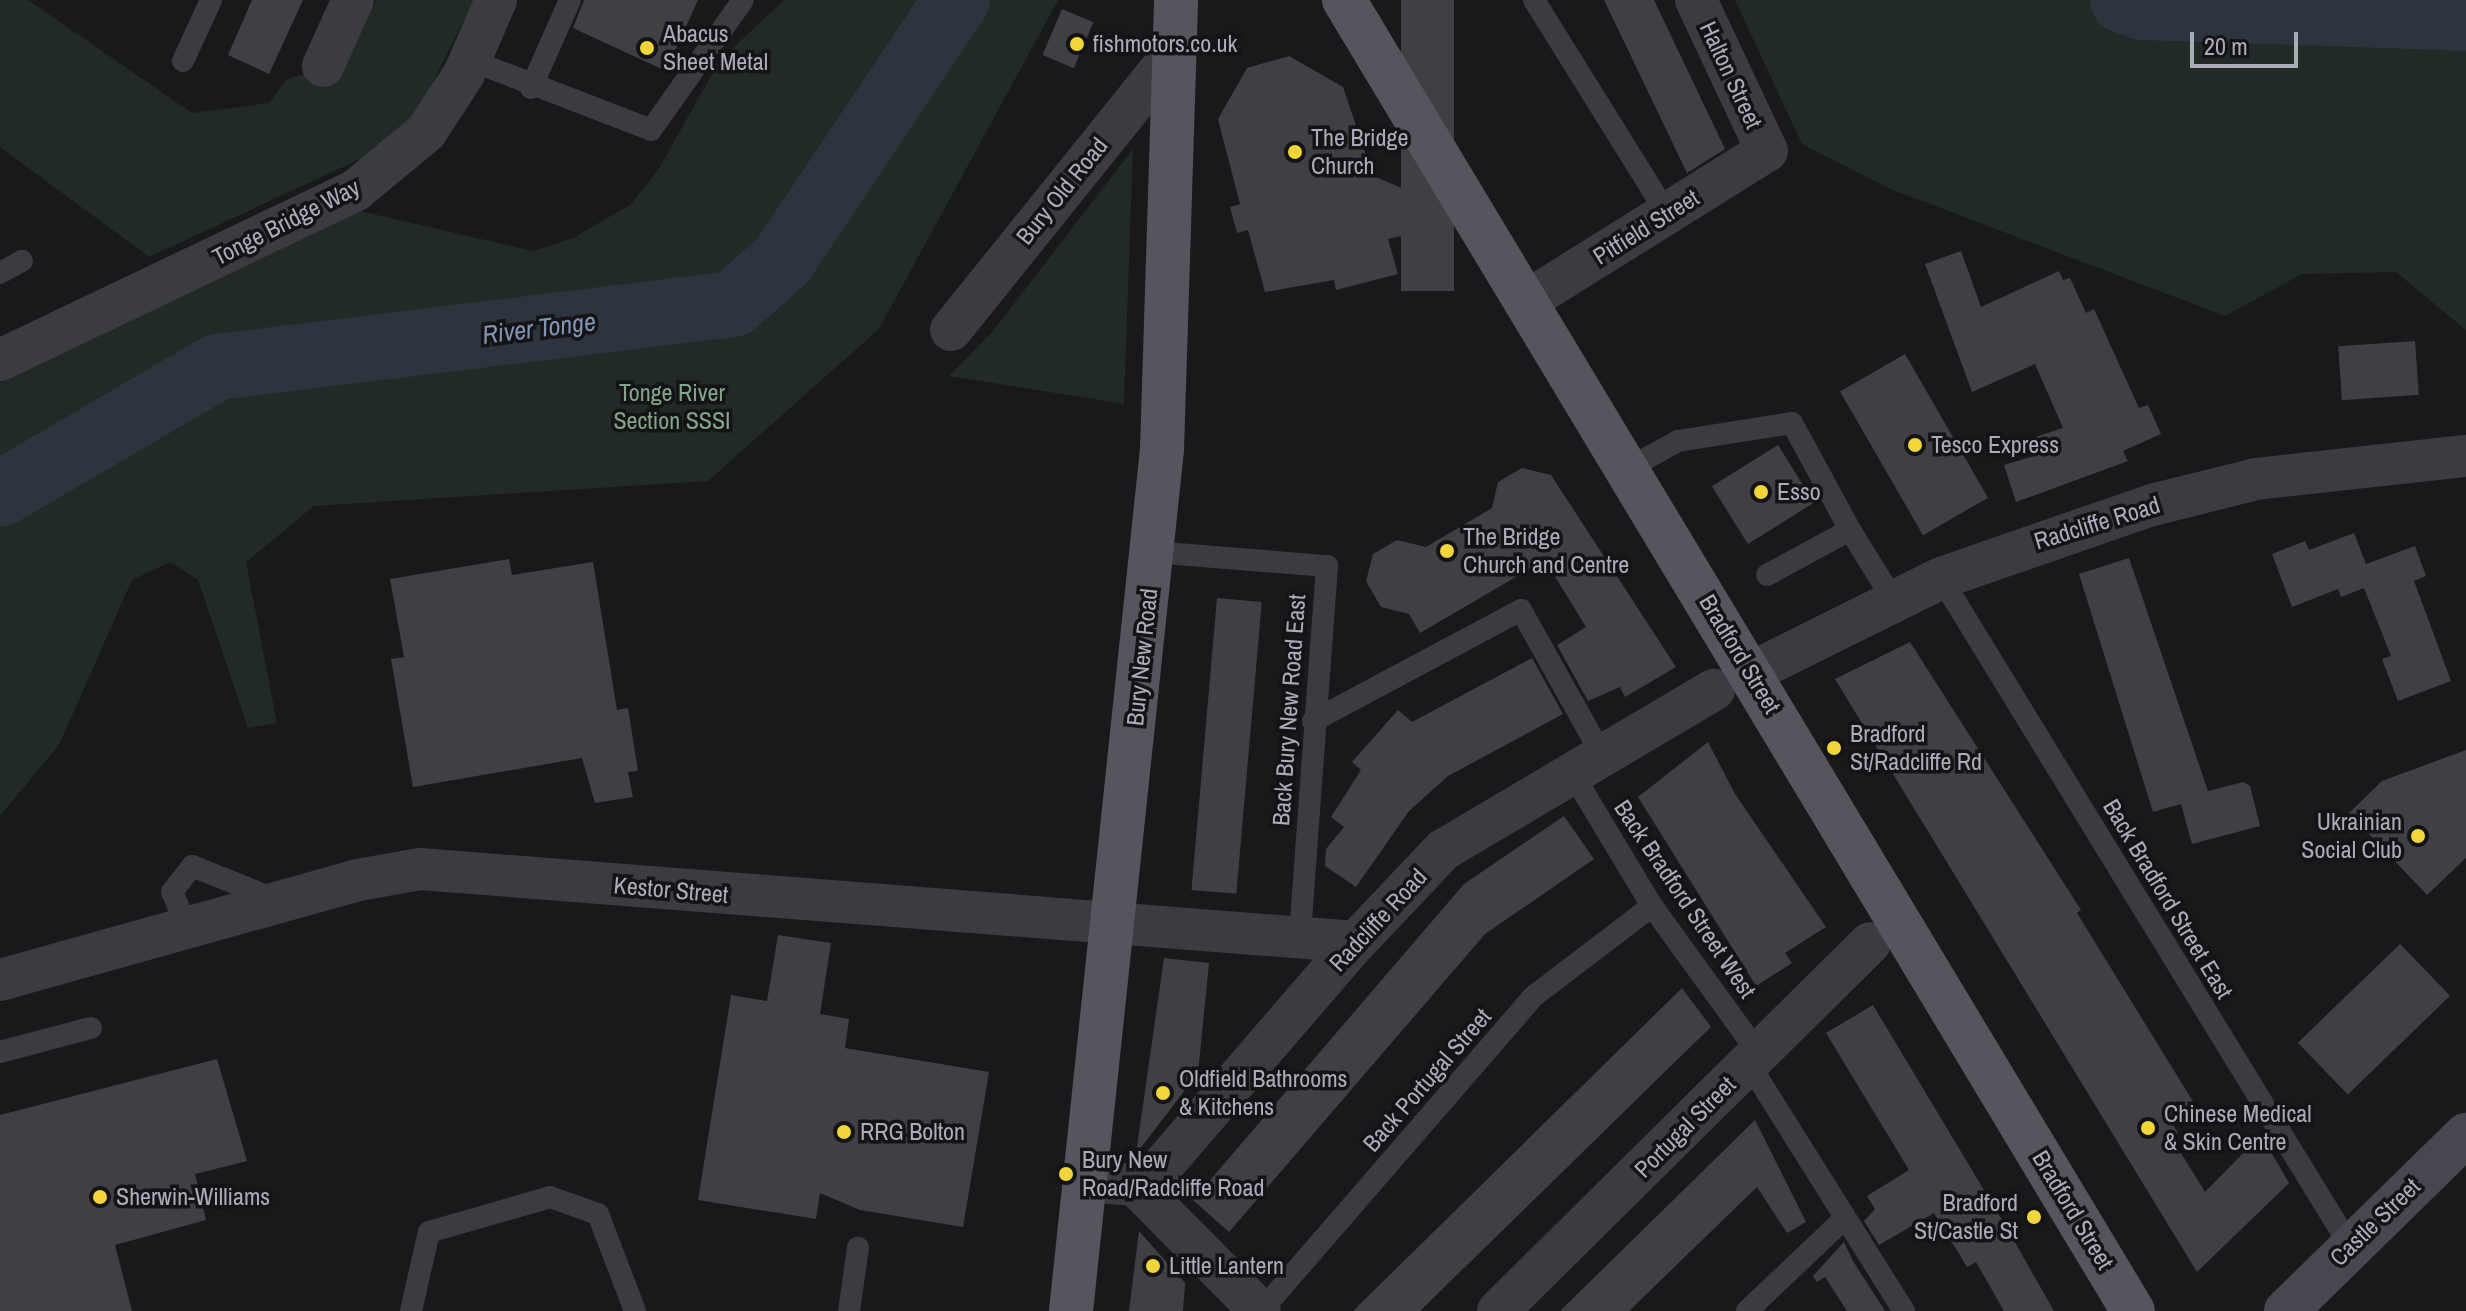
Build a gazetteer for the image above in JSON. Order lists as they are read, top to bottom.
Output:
{
  "streets": {
    "main road": ["Bradford Street", "Bury New Road", "Castle Street"],
    "street": [
      "Halton Street",
      "Bury Old Road",
      "Tonge Bridge Way",
      "Pitfield Street",
      "Radcliffe Road",
      "Kestor Street",
      "Portugal Street"
    ],
    "lane": [
      "Back Bury New Road East",
      "Back Bradford Street West",
      "Back Bradford Street East",
      "Back Portugal Street"
    ]
  },
  "crossings": [
    ["Halton Street", "Pitfield Street"],
    ["Bury Old Road", "Bury New Road"],
    ["Pitfield Street", "Bradford Street"],
    ["Radcliffe Road", "Bradford Street"],
    ["Radcliffe Road", "Kestor Street"],
    ["Radcliffe Road", "Back Bradford Street West"],
    ["Radcliffe Road", "Back Bradford Street East"],
    ["Bury New Road", "Back Bury New Road East"],
    ["Bury New Road", "Kestor Street"],
    ["Back Bury New Road East", "Kestor Street"],
    ["Back Bury New Road East", "Back Bradford Street West"],
    ["Back Bradford Street West", "Back Portugal Street"],
    ["Back Bradford Street West", "Portugal Street"],
    ["Back Bradford Street East", "Castle Street"]
  ],
  "water": ["River Tonge"],
  "parks": ["Tonge River Section SSSI"],
  "places": [
    "fishmotors.co.uk",
    "Abacus Sheet Metal",
    "The Bridge Church",
    "Tesco Express",
    "Esso",
    "The Bridge Church and Centre",
    "Bradford St/Radcliffe Rd",
    "Ukrainian Social Club",
    "Oldfield Bathrooms & Kitchens",
    "Chinese Medical & Skin Centre",
    "RRG Bolton",
    "Bury New Road/Radcliffe Road",
    "Sherwin-Williams",
    "Bradford St/Castle St",
    "Little Lantern"
  ],
  "scale_bar": "20 m"
}
